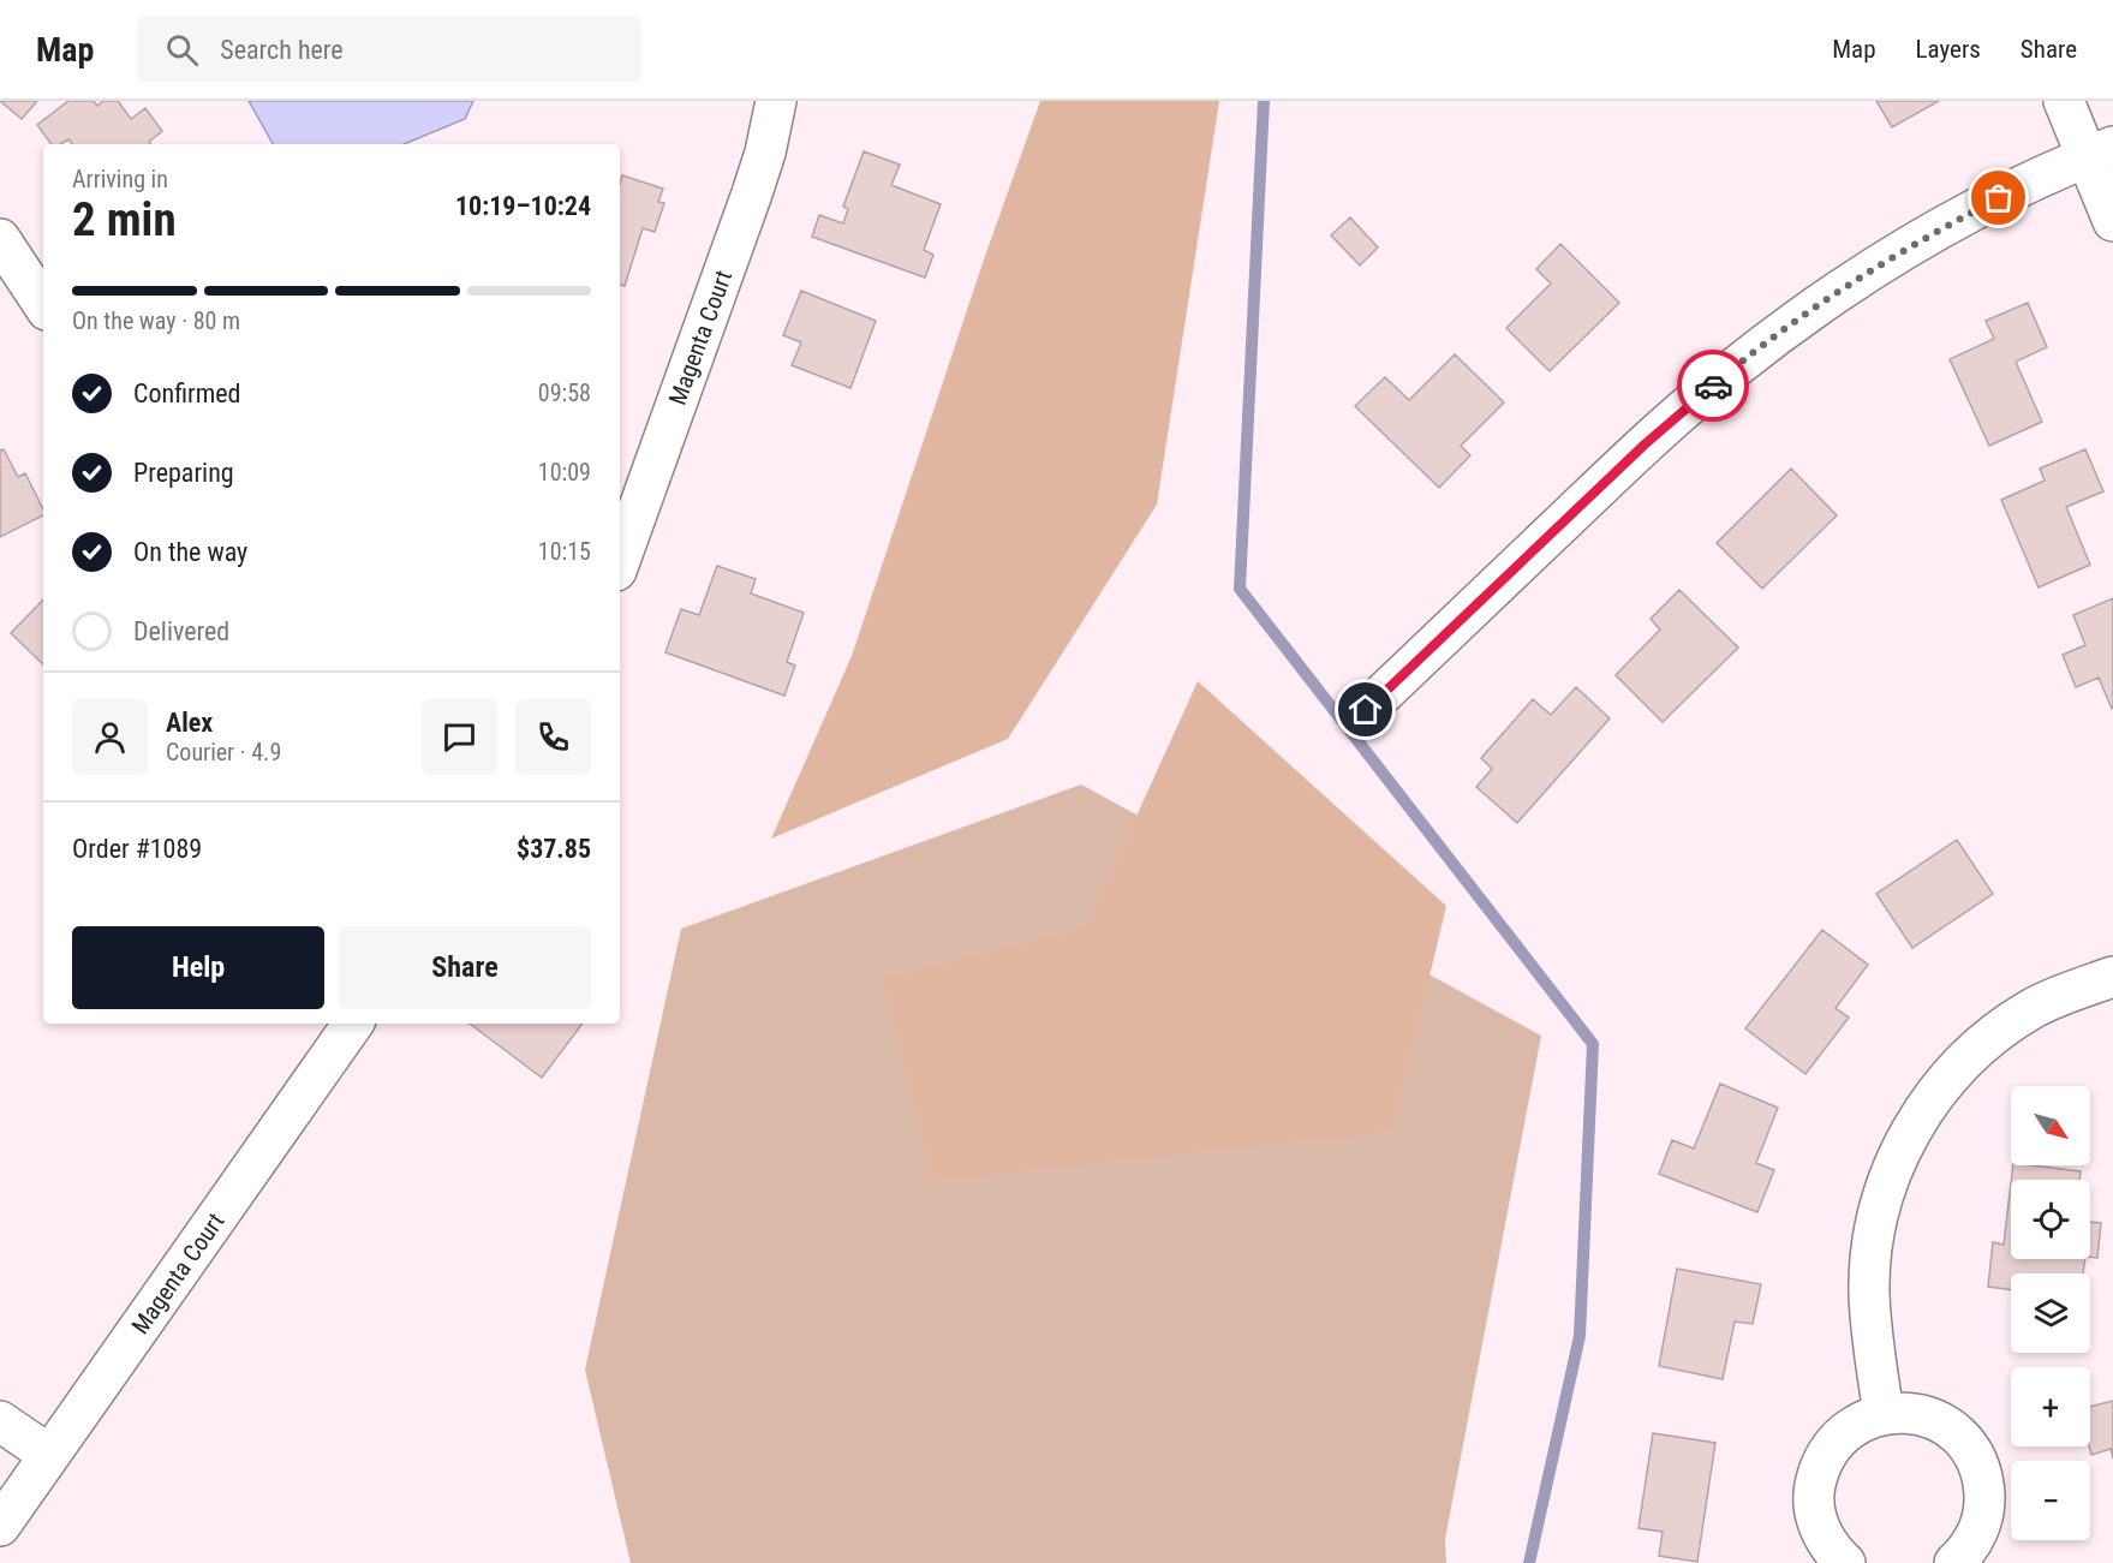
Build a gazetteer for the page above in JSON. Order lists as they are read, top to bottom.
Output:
{
  "streets": {
    "street": ["Magenta Court"]
  },
  "north": "bottom right",
  "page": {
    "header": "Map",
    "search": "Search here",
    "nav": ["Map", "Layers", "Share"],
    "heading": ["2 min", "Arriving in", "10:19–10:24"],
    "panel": [
      "Alex",
      "Courier · 4.9",
      "Order #1089",
      "$37.85"
    ],
    "bar": "On the way · 80 m",
    "list": [
      ["Confirmed", "09:58"],
      ["Preparing", "10:09"],
      ["On the way", "10:15"],
      "Delivered"
    ],
    "buttons": ["Help", "Share"],
    "map_buttons": ["+", "−"]
  }
}
